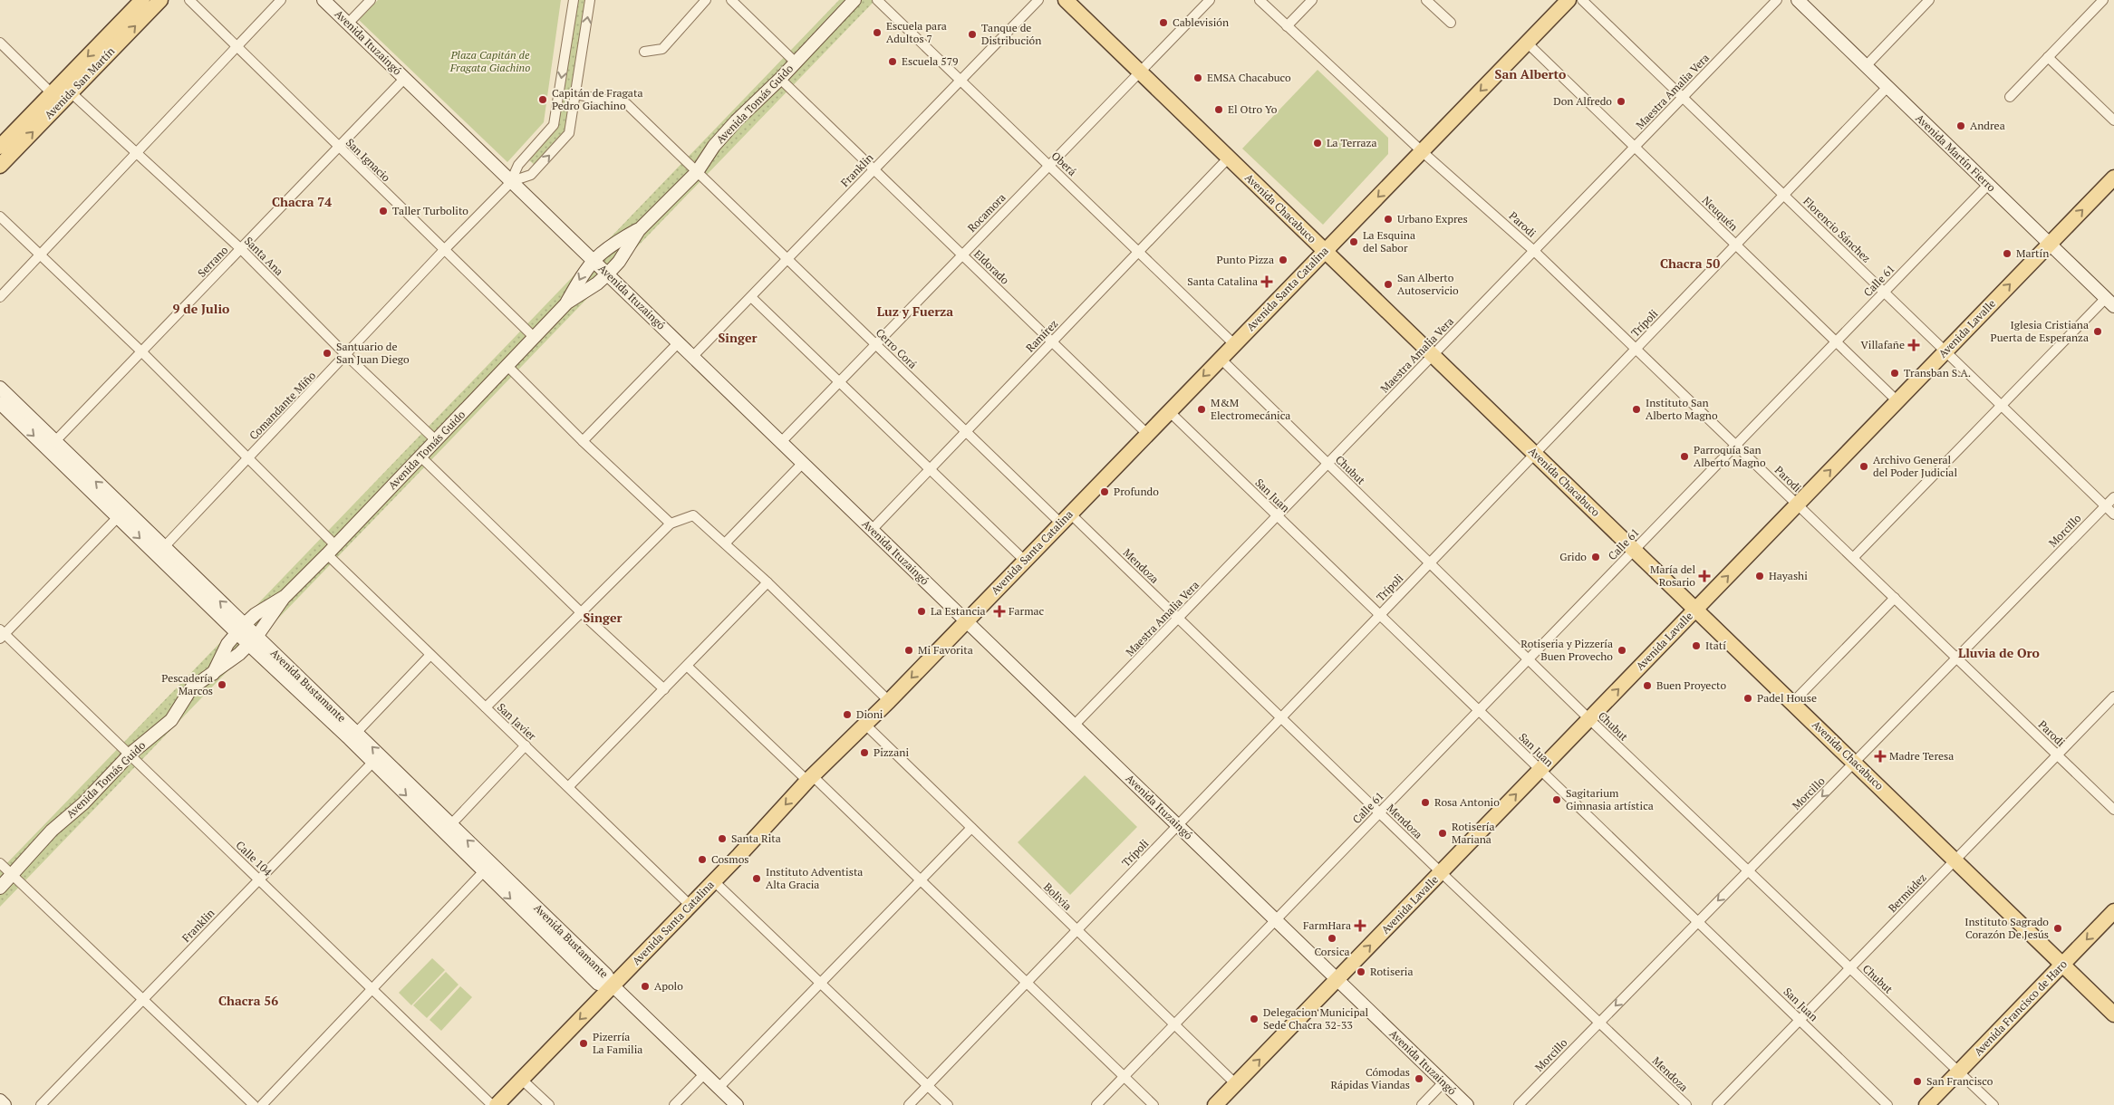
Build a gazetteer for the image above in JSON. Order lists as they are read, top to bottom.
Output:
{
  "streets": {
    "main road": [
      "Avenida Ituzaingó",
      "Avenida San Martín",
      "Avenida Tomás Guido",
      "Avenida Martín Fierro",
      "Avenida Chacabuco",
      "Avenida Santa Catalina",
      "Avenida Lavalle",
      "Avenida Bustamante",
      "Avenida Francisco de Haro"
    ],
    "street": [
      "Maestra Amalia Vera",
      "San Ignacio",
      "Oberá",
      "Franklin",
      "Rocamora",
      "Neuquén",
      "Parodi",
      "Florencio Sánchez",
      "Santa Ana",
      "Serrano",
      "Eldorado",
      "Calle 61",
      "Trípoli",
      "Ramírez",
      "Cerro Corá",
      "Comandante Miño",
      "Chubut",
      "San Juan",
      "Morcillo",
      "Mendoza",
      "San Javier",
      "Calle 104",
      "Bermúdez",
      "Bolivia"
    ]
  },
  "crossings": [
    ["Avenida Ituzaingó", "Maestra Amalia Vera"],
    ["Avenida Ituzaingó", "Avenida Tomás Guido"],
    ["Avenida Ituzaingó", "Franklin"],
    ["Avenida Ituzaingó", "Rocamora"],
    ["Avenida Ituzaingó", "Serrano"],
    ["Avenida Ituzaingó", "Calle 61"],
    ["Avenida Ituzaingó", "Avenida Santa Catalina"],
    ["Avenida Ituzaingó", "Trípoli"],
    ["Avenida Ituzaingó", "Avenida Lavalle"],
    ["Avenida Ituzaingó", "Ramírez"],
    ["Avenida Ituzaingó", "Comandante Miño"],
    ["Avenida San Martín", "Santa Ana"],
    ["Maestra Amalia Vera", "Avenida Chacabuco"],
    ["Maestra Amalia Vera", "Neuquén"],
    ["Maestra Amalia Vera", "Parodi"],
    ["Maestra Amalia Vera", "Florencio Sánchez"],
    ["Maestra Amalia Vera", "Chubut"],
    ["Maestra Amalia Vera", "San Juan"],
    ["Maestra Amalia Vera", "Mendoza"],
    ["Avenida Tomás Guido", "San Ignacio"],
    ["Avenida Tomás Guido", "Santa Ana"],
    ["Avenida Tomás Guido", "Eldorado"],
    ["Avenida Tomás Guido", "Cerro Corá"],
    ["Avenida Tomás Guido", "Avenida Bustamante"],
    ["Avenida Tomás Guido", "San Javier"],
    ["Avenida Tomás Guido", "Calle 104"],
    ["Avenida Martín Fierro", "Calle 61"],
    ["Avenida Martín Fierro", "Trípoli"],
    ["Avenida Martín Fierro", "Avenida Lavalle"],
    ["San Ignacio", "Serrano"],
    ["San Ignacio", "Comandante Miño"],
    ["Oberá", "Franklin"],
    ["Oberá", "Rocamora"],
    ["Oberá", "Avenida Santa Catalina"],
    ["Oberá", "Ramírez"],
    ["Franklin", "Eldorado"],
    ["Franklin", "Cerro Corá"],
    ["Franklin", "Avenida Bustamante"],
    ["Franklin", "Calle 104"],
    ["Avenida Chacabuco", "Rocamora"],
    ["Avenida Chacabuco", "Calle 61"],
    ["Avenida Chacabuco", "Avenida Santa Catalina"],
    ["Avenida Chacabuco", "Trípoli"],
    ["Avenida Chacabuco", "Avenida Lavalle"],
    ["Avenida Chacabuco", "Ramírez"],
    ["Avenida Chacabuco", "Morcillo"],
    ["Avenida Chacabuco", "Bermúdez"],
    ["Avenida Chacabuco", "Avenida Francisco de Haro"],
    ["Rocamora", "Eldorado"],
    ["Rocamora", "Cerro Corá"],
    ["Neuquén", "Calle 61"],
    ["Neuquén", "Avenida Santa Catalina"],
    ["Neuquén", "Trípoli"],
    ["Neuquén", "Avenida Lavalle"],
    ["Parodi", "Calle 61"],
    ["Parodi", "Avenida Santa Catalina"],
    ["Parodi", "Trípoli"],
    ["Parodi", "Avenida Lavalle"],
    ["Parodi", "Morcillo"],
    ["Parodi", "Bermúdez"],
    ["Florencio Sánchez", "Calle 61"],
    ["Florencio Sánchez", "Trípoli"],
    ["Florencio Sánchez", "Avenida Lavalle"],
    ["Florencio Sánchez", "Morcillo"],
    ["Santa Ana", "Serrano"],
    ["Santa Ana", "Comandante Miño"],
    ["Serrano", "Avenida Bustamante"],
    ["Serrano", "San Javier"],
    ["Eldorado", "Avenida Santa Catalina"],
    ["Eldorado", "Ramírez"],
    ["Calle 61", "Chubut"],
    ["Calle 61", "San Juan"],
    ["Calle 61", "Mendoza"],
    ["Calle 61", "Bolivia"],
    ["Avenida Santa Catalina", "Cerro Corá"],
    ["Avenida Santa Catalina", "Chubut"],
    ["Avenida Santa Catalina", "San Juan"],
    ["Avenida Santa Catalina", "Mendoza"],
    ["Avenida Santa Catalina", "Avenida Bustamante"],
    ["Avenida Santa Catalina", "San Javier"],
    ["Avenida Santa Catalina", "Bolivia"],
    ["Trípoli", "Chubut"],
    ["Trípoli", "San Juan"],
    ["Trípoli", "Mendoza"],
    ["Trípoli", "Bolivia"],
    ["Avenida Lavalle", "Chubut"],
    ["Avenida Lavalle", "San Juan"],
    ["Avenida Lavalle", "Mendoza"],
    ["Avenida Lavalle", "Bolivia"],
    ["Ramírez", "Cerro Corá"],
    ["Cerro Corá", "Mendoza"],
    ["Comandante Miño", "Avenida Bustamante"],
    ["Comandante Miño", "San Javier"],
    ["Chubut", "Morcillo"],
    ["Chubut", "Bermúdez"],
    ["Chubut", "Avenida Francisco de Haro"],
    ["San Juan", "Morcillo"],
    ["San Juan", "Bermúdez"],
    ["Morcillo", "Mendoza"]
  ],
  "one_way": ["Avenida Santa Catalina", "Avenida Lavalle", "Morcillo"],
  "districts": [
    "San Alberto",
    "Chacra 74",
    "Chacra 50",
    "9 de Julio",
    "Luz y Fuerza",
    "Singer",
    "Singer",
    "Lluvia de Oro",
    "Chacra 56"
  ],
  "parks": ["Plaza Capitán de Fragata Giachino"],
  "places": {
    "other": [
      "Cablevisión",
      "Escuela para Adultos 7",
      "Tanque de Distribución",
      "Escuela 579",
      "EMSA Chacabuco",
      "Capitán de Fragata Pedro Giachino",
      "Don Alfredo",
      "El Otro Yo",
      "Andrea",
      "La Terraza",
      "Taller Turbolito",
      "Urbano Expres",
      "La Esquina del Sabor",
      "Martín",
      "Punto Pizza",
      "San Alberto Autoservicio",
      "Iglesia Cristiana Puerta de Esperanza",
      "Santuario de San Juan Diego",
      "Transban S.A.",
      "M&M Electromecánica",
      "Instituto San Alberto Magno",
      "Parroquía San Alberto Magno",
      "Archivo General del Poder Judicial",
      "Profundo",
      "Grido",
      "Hayashi",
      "La Estancia",
      "Itatí",
      "Mi Favorita",
      "Rotiseria y Pizzería Buen Provecho",
      "Pescadería Marcos",
      "Buen Proyecto",
      "Padel House",
      "Dioni",
      "Pizzani",
      "Sagitarium Gimnasia artística",
      "Rosa Antonio",
      "Rotisería Mariana",
      "Santa Rita",
      "Cosmos",
      "Instituto Adventista Alta Gracia",
      "Instituto Sagrado Corazón De Jesús",
      "Corsica",
      "Rotiseria",
      "Apolo",
      "Delegacion Municipal Sede Chacra 32-33",
      "Pizerría La Familia",
      "Cómodas Rápidas Viandas",
      "San Francisco"
    ],
    "health": [
      "Santa Catalina",
      "Villafañe",
      "María del Rosario",
      "Farmac",
      "Madre Teresa",
      "FarmHara"
    ]
  }
}
